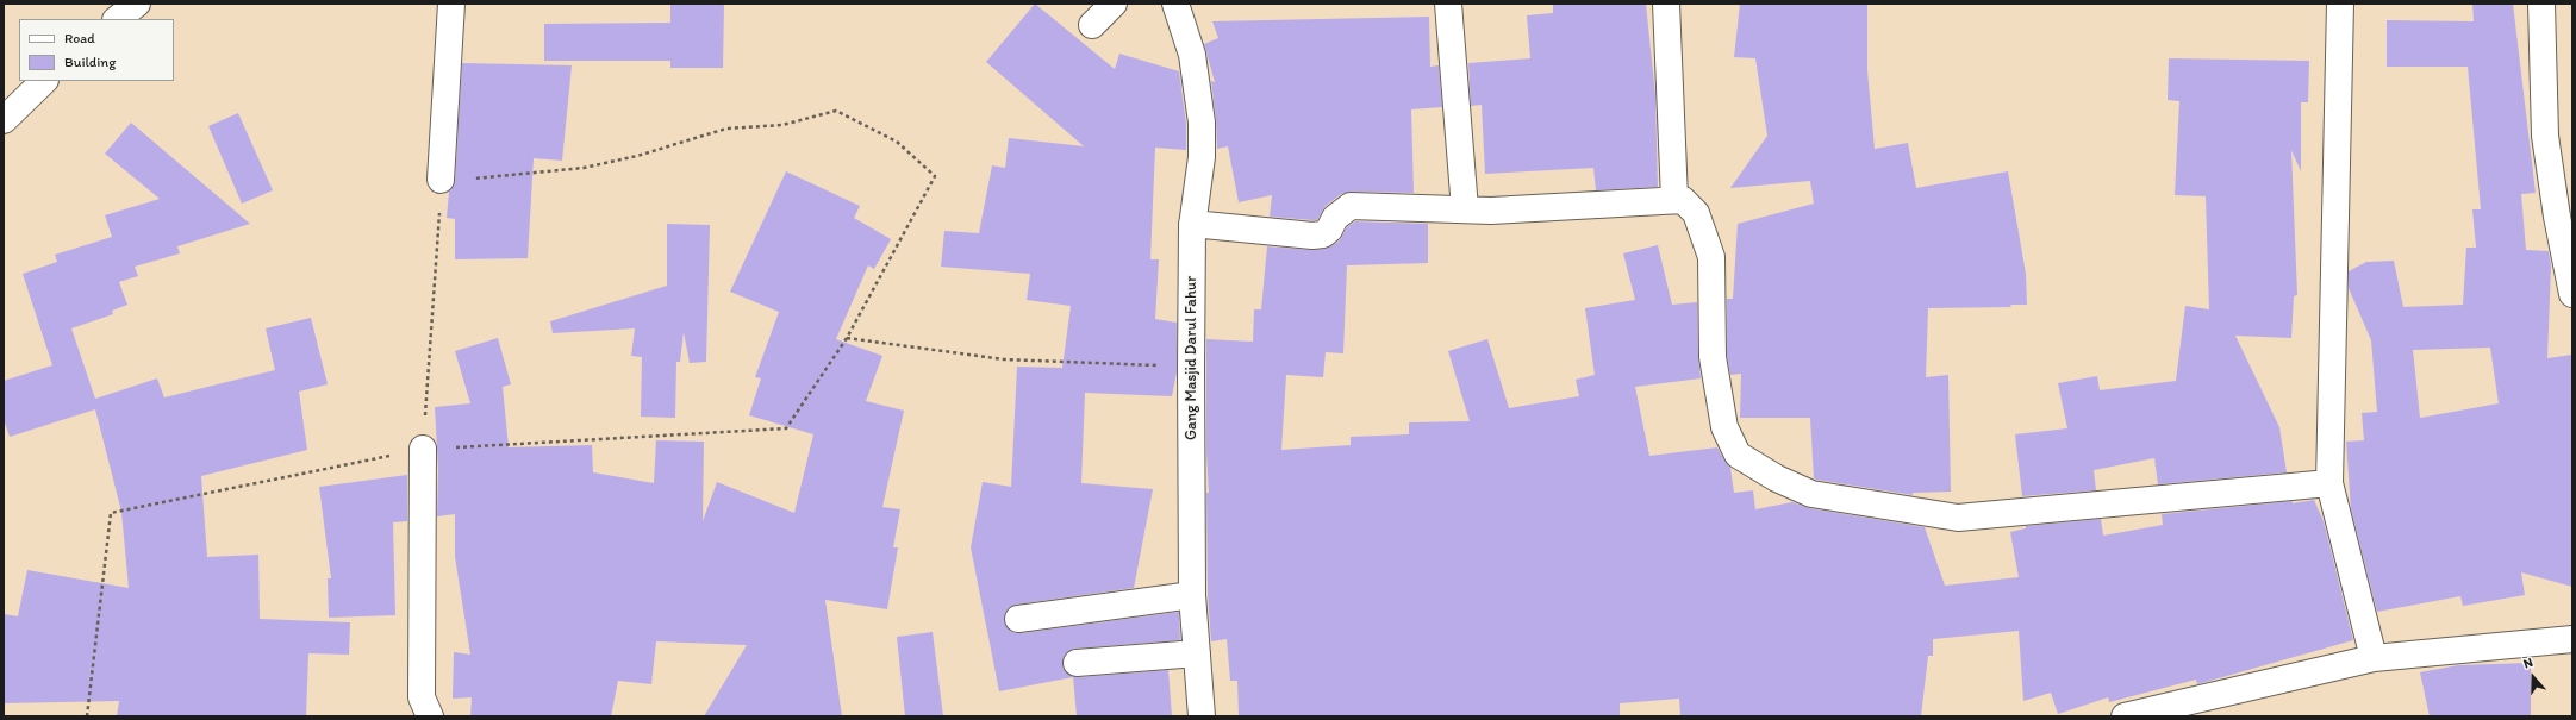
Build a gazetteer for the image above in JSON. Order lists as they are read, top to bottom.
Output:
{
  "streets": {
    "street": ["Gang Masjid Darul Fahur"]
  },
  "legend": ["Road", "Building"],
  "north": "top"
}
